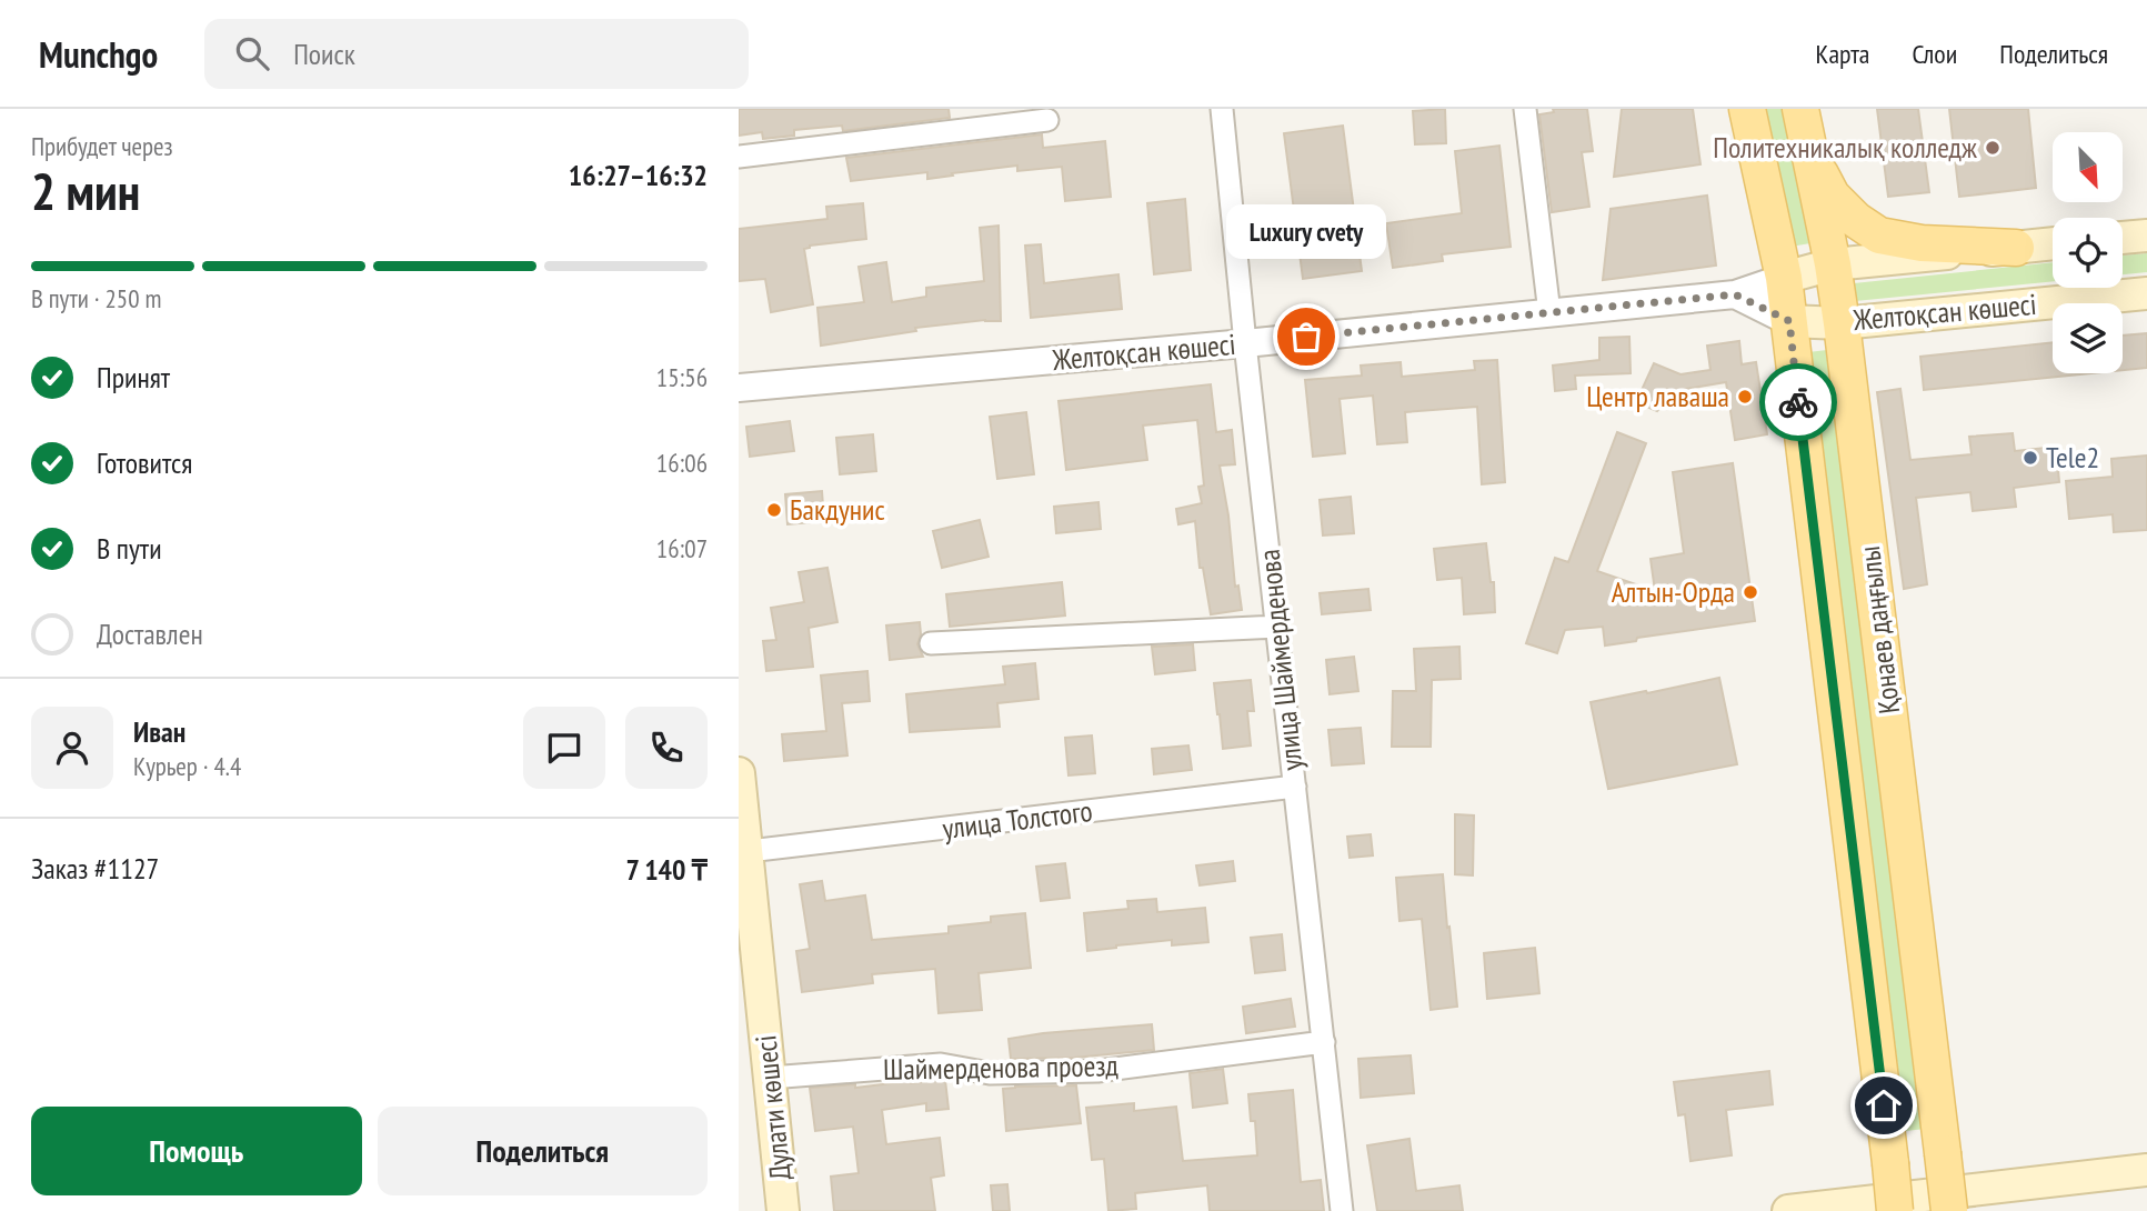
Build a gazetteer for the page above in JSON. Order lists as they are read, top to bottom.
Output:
{
  "streets": {
    "main road": ["Желтоқсан көшесі", "Қонаев даңғылы", "Дулати көшесі"],
    "street": ["улица Шаймерденова", "улица Толстого", "Шаймерденова проезд"]
  },
  "crossings": [
    ["Желтоқсан көшесі", "Қонаев даңғылы"],
    ["Желтоқсан көшесі", "улица Шаймерденова"],
    ["улица Шаймерденова", "улица Толстого"],
    ["улица Шаймерденова", "Шаймерденова проезд"],
    ["улица Толстого", "Дулати көшесі"],
    ["Шаймерденова проезд", "Дулати көшесі"]
  ],
  "places": [
    "Политехникалық колледж",
    "Luxury cvety",
    "Центр лаваша",
    "Tele2",
    "Бакдунис",
    "Алтын-Орда"
  ],
  "north": "bottom right",
  "page": {
    "header": "Munchgo",
    "search": "Поиск",
    "nav": ["Карта", "Слои", "Поделиться"],
    "heading": ["2 мин", "Прибудет через", "16:27–16:32"],
    "panel": [
      "Иван",
      "Курьер · 4.4",
      "Заказ #1127",
      "7 140 ₸"
    ],
    "bubble": "Luxury cvety",
    "bar": "В пути · 250 m",
    "list": [
      ["Принят", "15:56"],
      ["Готовится", "16:06"],
      ["В пути", "16:07"],
      "Доставлен"
    ],
    "buttons": ["Помощь", "Поделиться"]
  }
}
